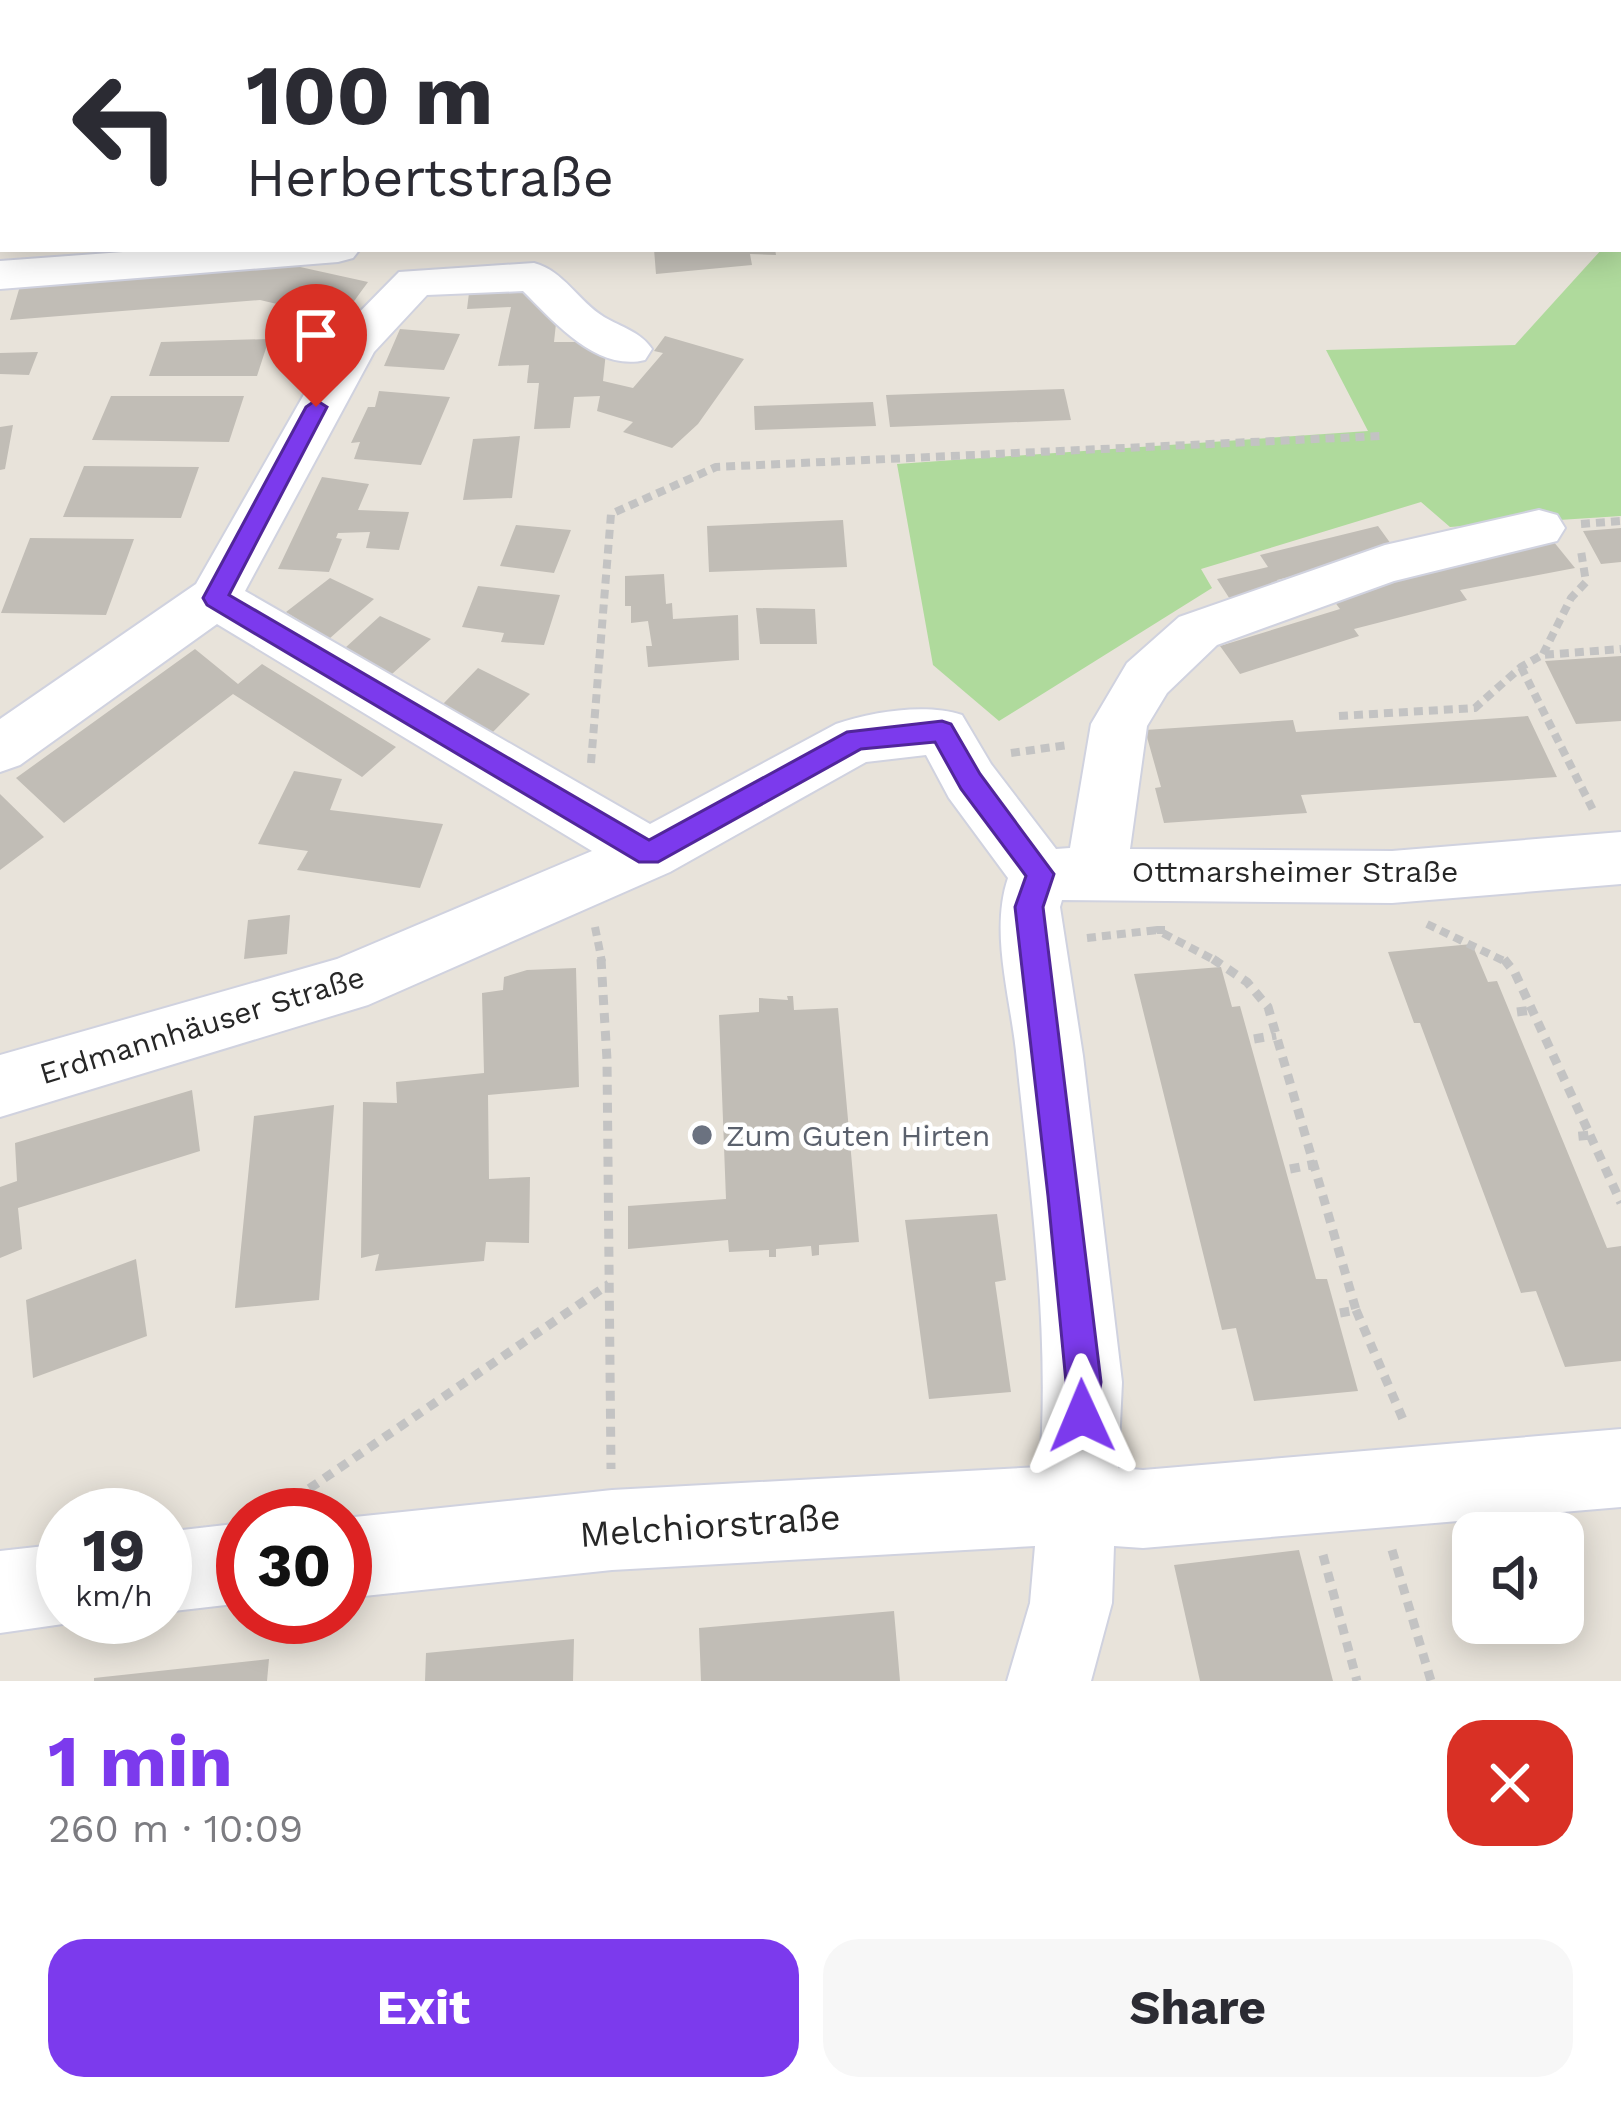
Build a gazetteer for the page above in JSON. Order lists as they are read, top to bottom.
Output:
{
  "streets": {
    "street": ["Ottmarsheimer Straße", "Erdmannhäuser Straße", "Melchiorstraße"]
  },
  "places": ["Zum Guten Hirten"],
  "page": {
    "turn": ["100 m", "Herbertstraße"],
    "speed": "19 km/h",
    "limit": "30",
    "heading": ["1 min", "260 m · 10:09"],
    "buttons": ["Exit", "Share"]
  }
}
